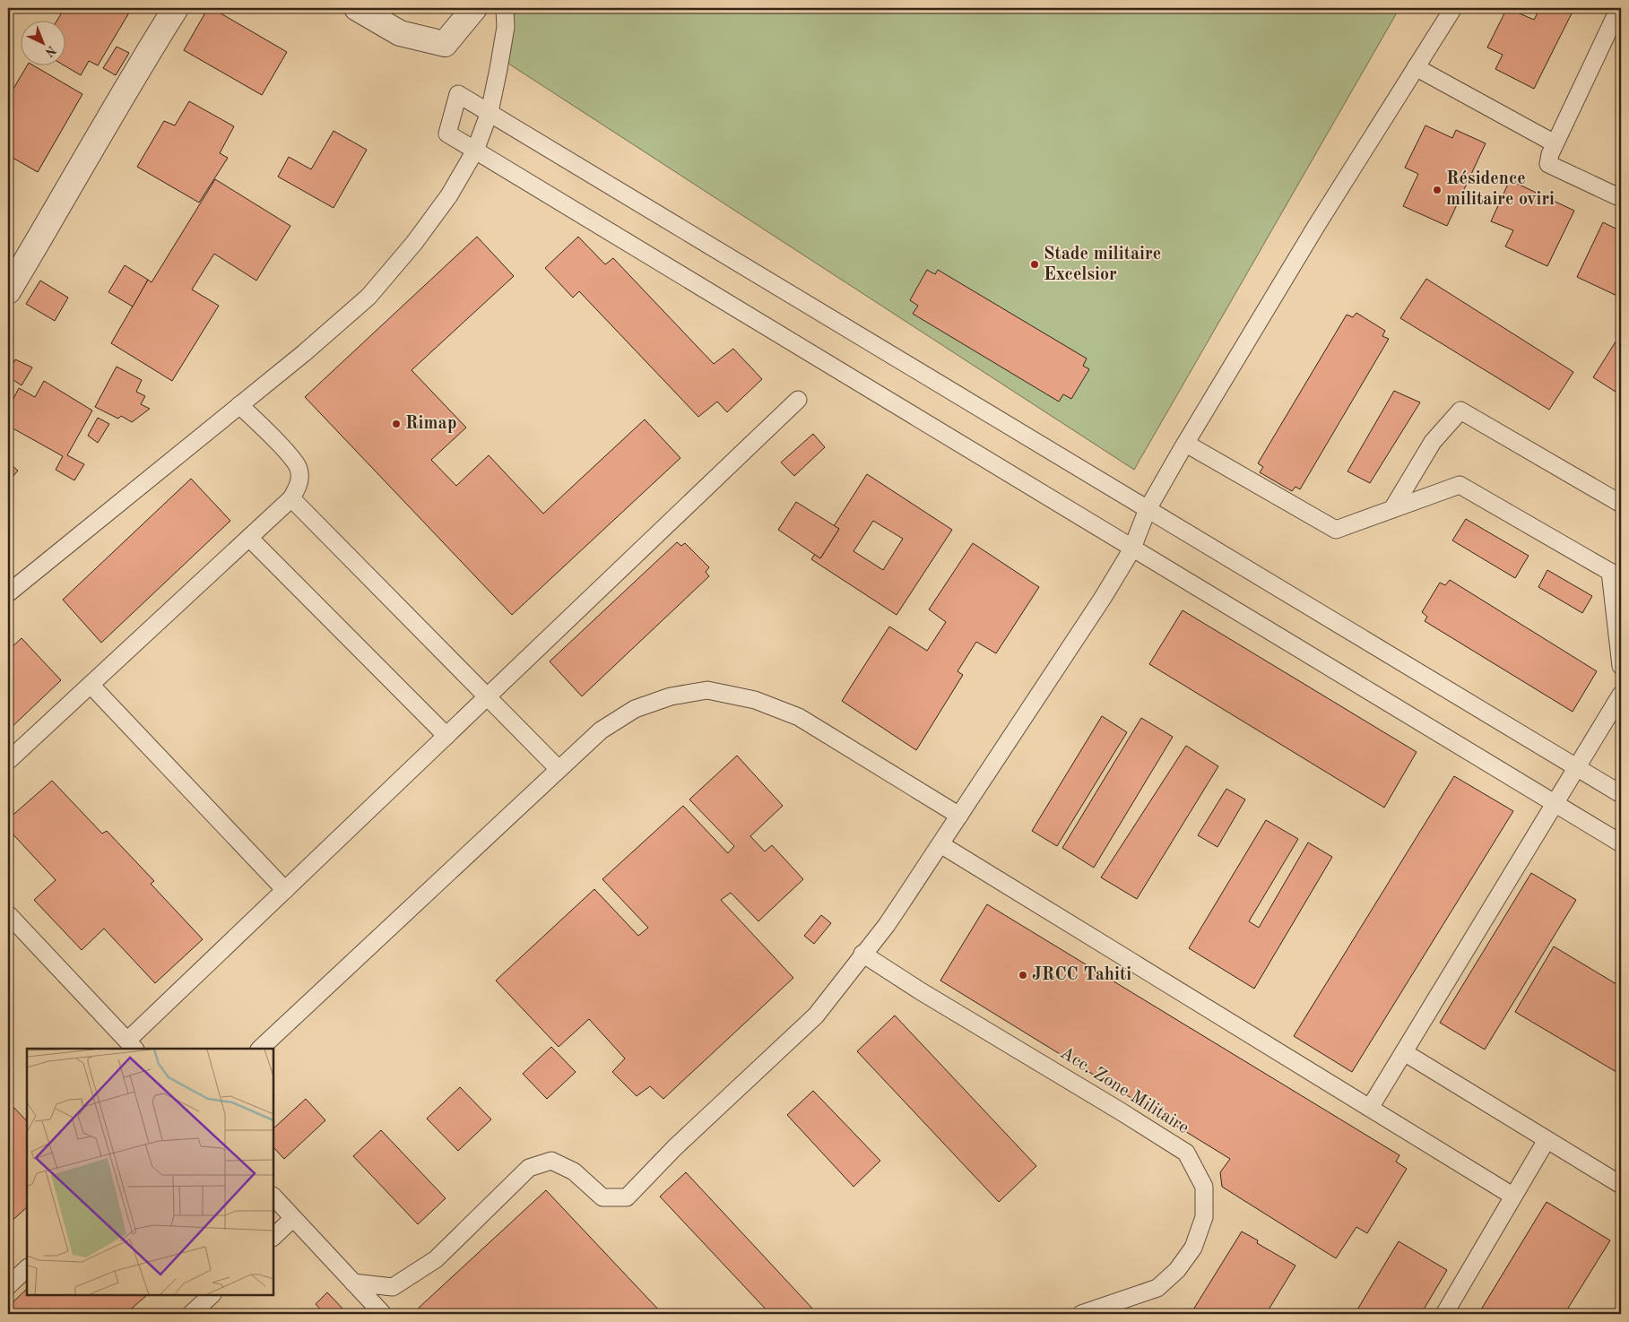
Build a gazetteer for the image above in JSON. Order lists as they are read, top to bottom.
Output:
{
  "streets": {
    "lane": ["Acc. Zone Militaire"]
  },
  "places": [
    "Résidence militaire oviri",
    "Stade militaire Excelsior",
    "Rimap",
    "JRCC Tahiti"
  ],
  "north": "bottom right"
}
